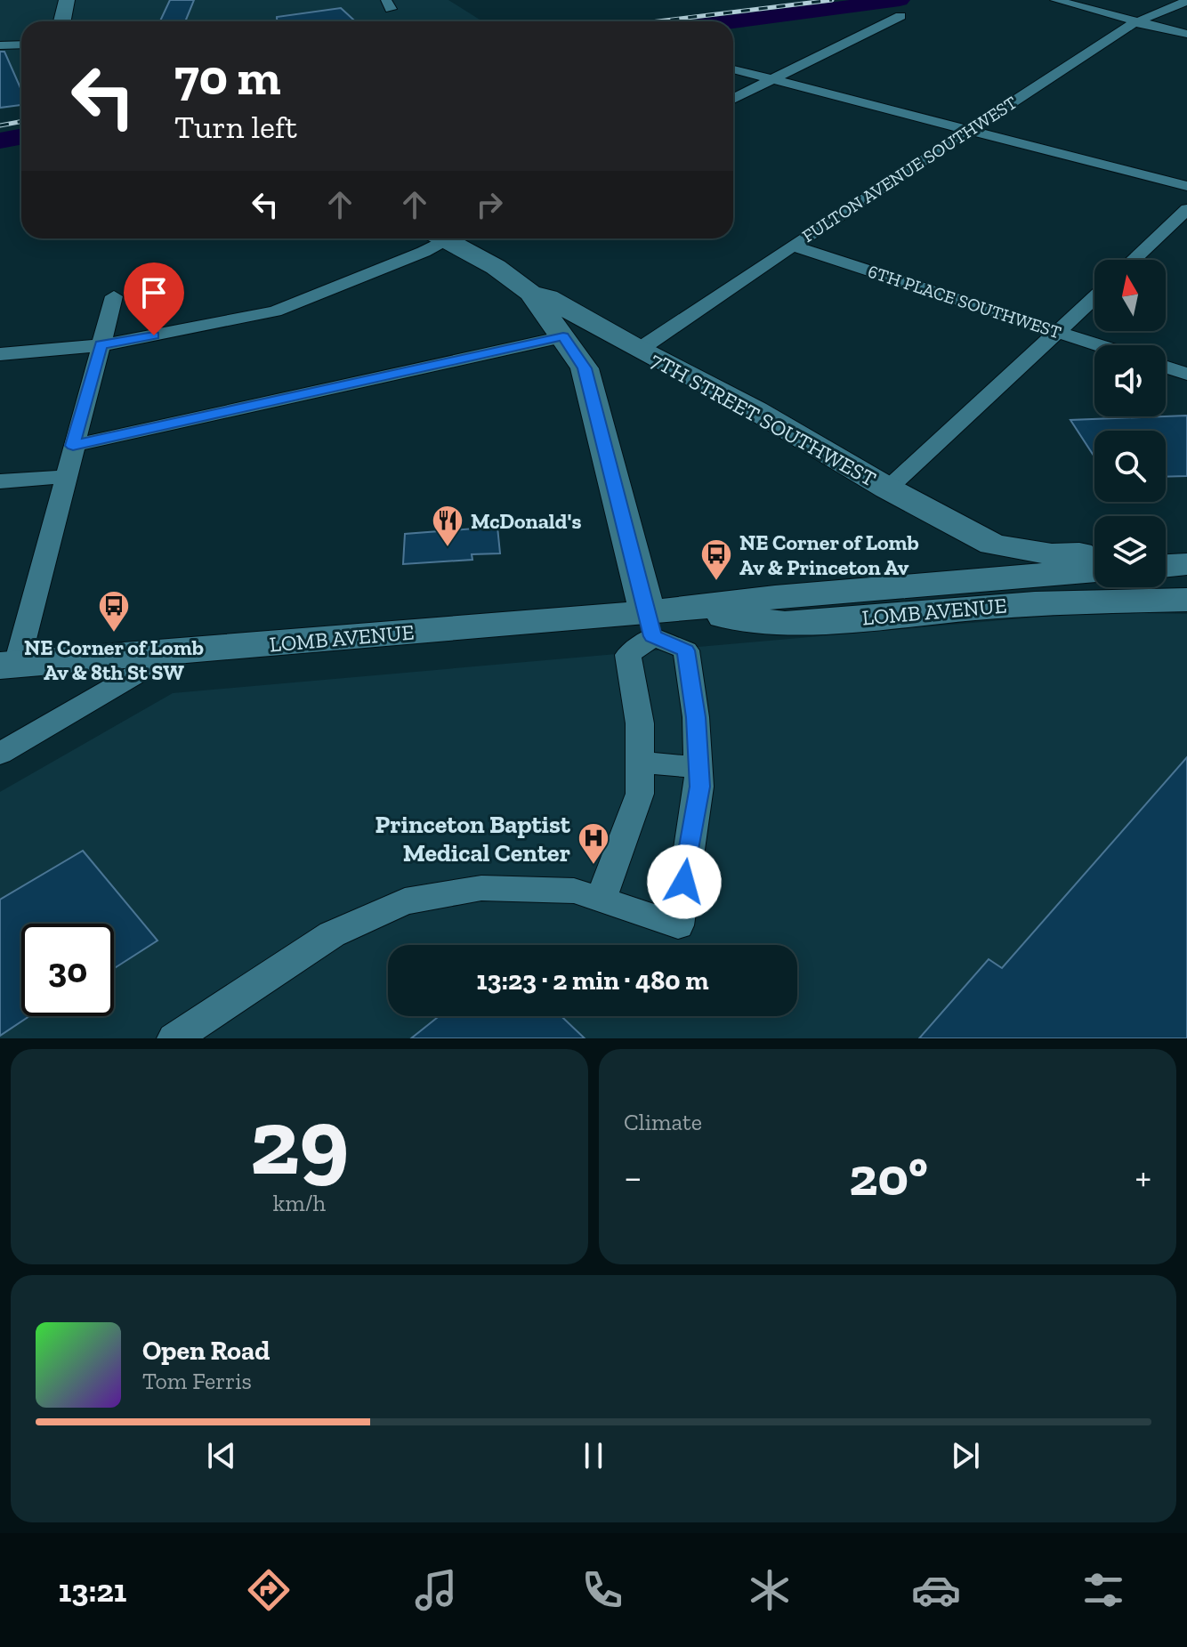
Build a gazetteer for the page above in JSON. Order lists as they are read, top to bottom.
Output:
{
  "streets": {
    "main road": ["7TH STREET SOUTHWEST", "LOMB AVENUE"],
    "street": ["FULTON AVENUE SOUTHWEST", "6TH PLACE SOUTHWEST"]
  },
  "crossings": [
    ["FULTON AVENUE SOUTHWEST", "6TH PLACE SOUTHWEST"],
    ["FULTON AVENUE SOUTHWEST", "7TH STREET SOUTHWEST"]
  ],
  "places": {
    "restaurant": ["McDonald's"],
    "bus stop": ["NE Corner of Lomb Av & Princeton Av", "NE Corner of Lomb Av & 8th St SW"],
    "hospital": ["Princeton Baptist Medical Center"]
  },
  "north": "top",
  "page": {
    "turn": ["70 m", "Turn left"],
    "limit": "30",
    "trip": "13:23 · 2 min · 480 m",
    "tile": [
      ["29", "km/h"],
      "Climate"
    ],
    "heat": ["−", "20°", "+"],
    "song": ["Open Road", "Tom Ferris"],
    "tabs": "13:21"
  }
}
